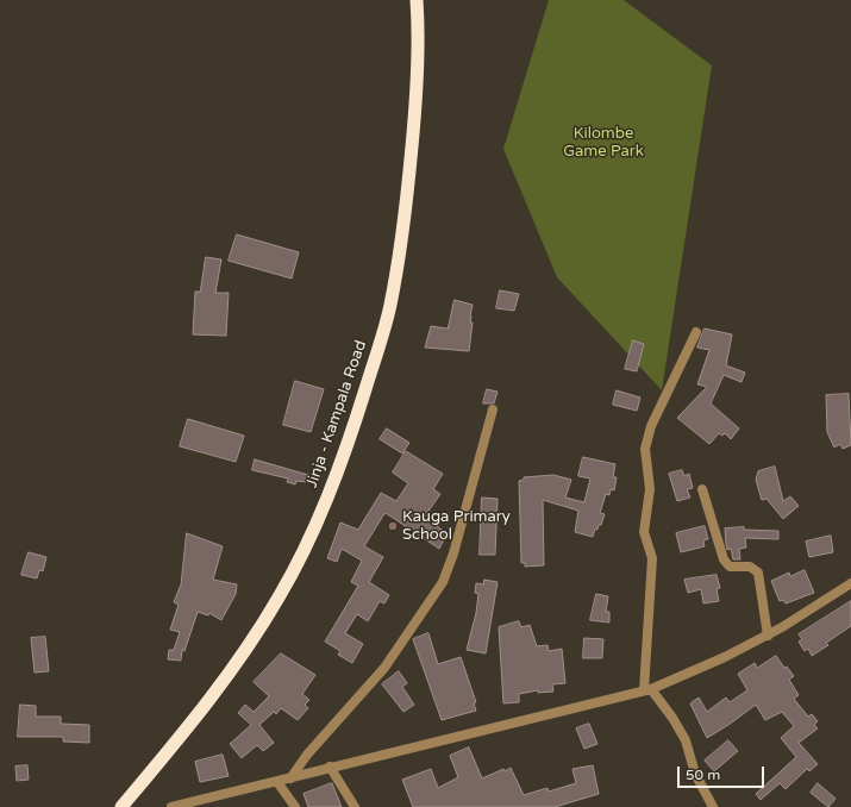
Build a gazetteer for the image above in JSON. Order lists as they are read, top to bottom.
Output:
{
  "streets": {
    "highway": ["Jinja - Kampala Road"]
  },
  "parks": ["Kilombe Game Park"],
  "places": ["Kauga Primary School"],
  "scale_bar": "50 m"
}
